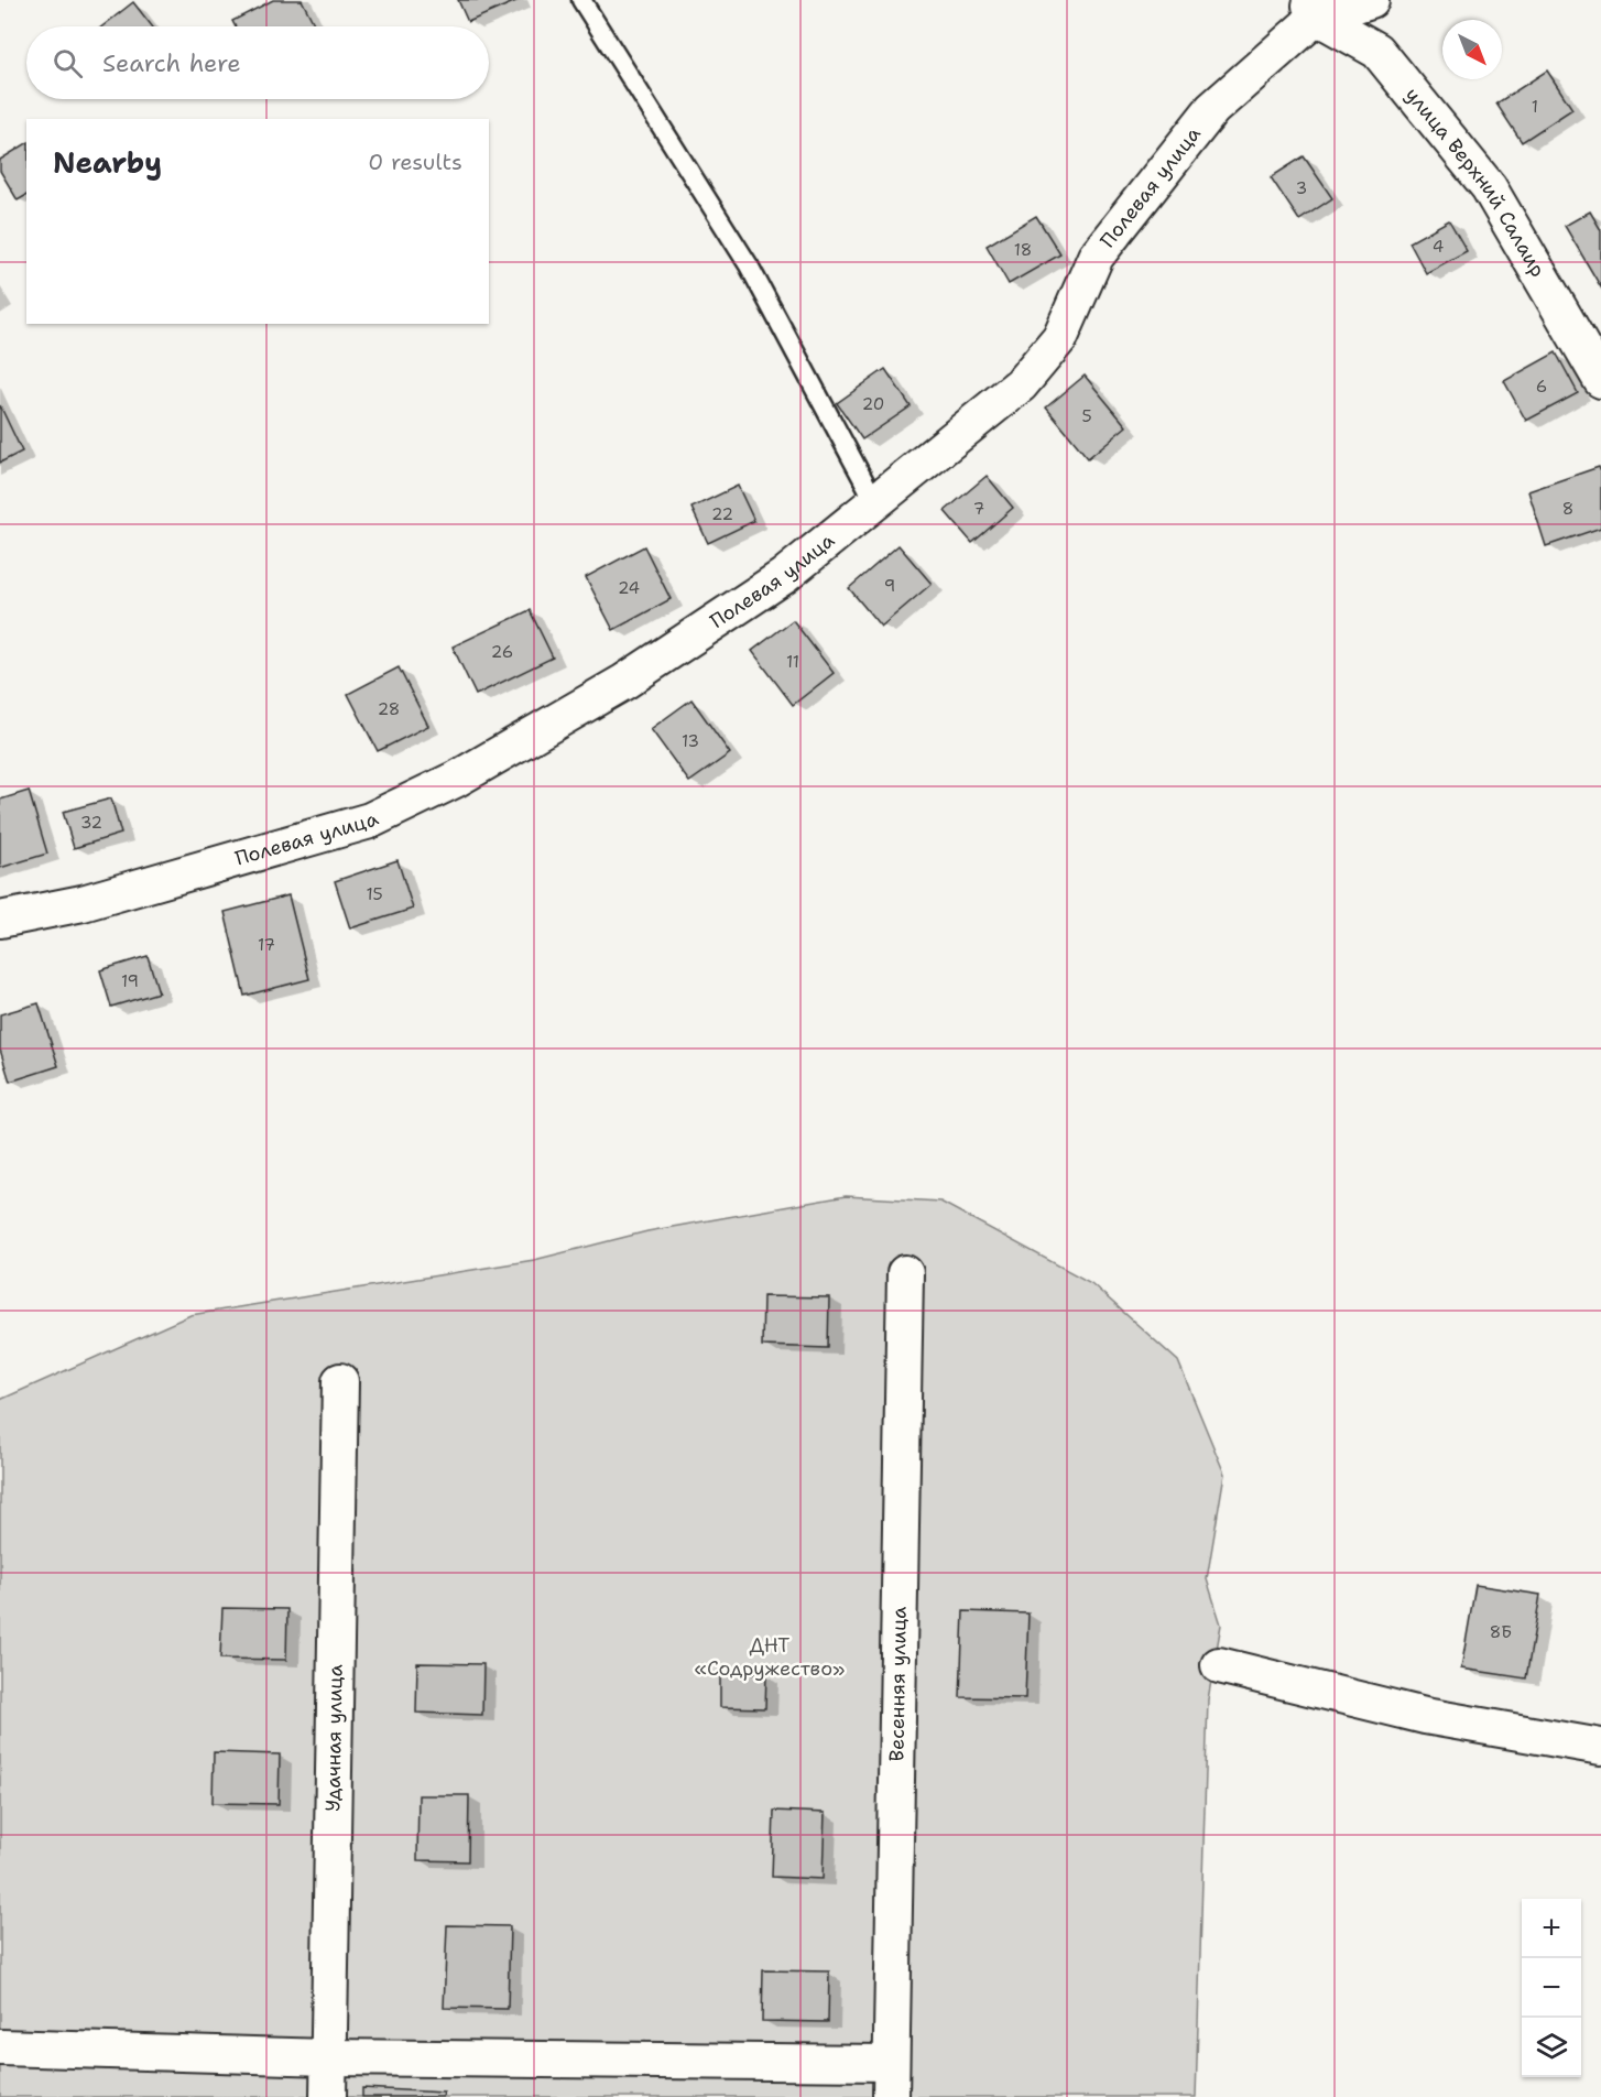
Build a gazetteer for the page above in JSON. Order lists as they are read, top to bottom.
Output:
{
  "streets": {
    "street": [
      "улица Верхний Салаир",
      "Полевая улица",
      "Весенняя улица",
      "Удачная улица"
    ]
  },
  "crossings": [
    ["улица Верхний Салаир", "Полевая улица"]
  ],
  "parks": ["ДНТ «Содружество»"],
  "house_numbers": [
    "1",
    "3",
    "4",
    "18",
    "6",
    "20",
    "5",
    "7",
    "8",
    "22",
    "9",
    "24",
    "26",
    "11",
    "28",
    "13",
    "32",
    "15",
    "17",
    "19",
    "8Б"
  ],
  "north": "bottom right",
  "page": {
    "search": "Search here",
    "heading": ["Nearby", "0 results"],
    "map_buttons": ["+", "−"]
  }
}
